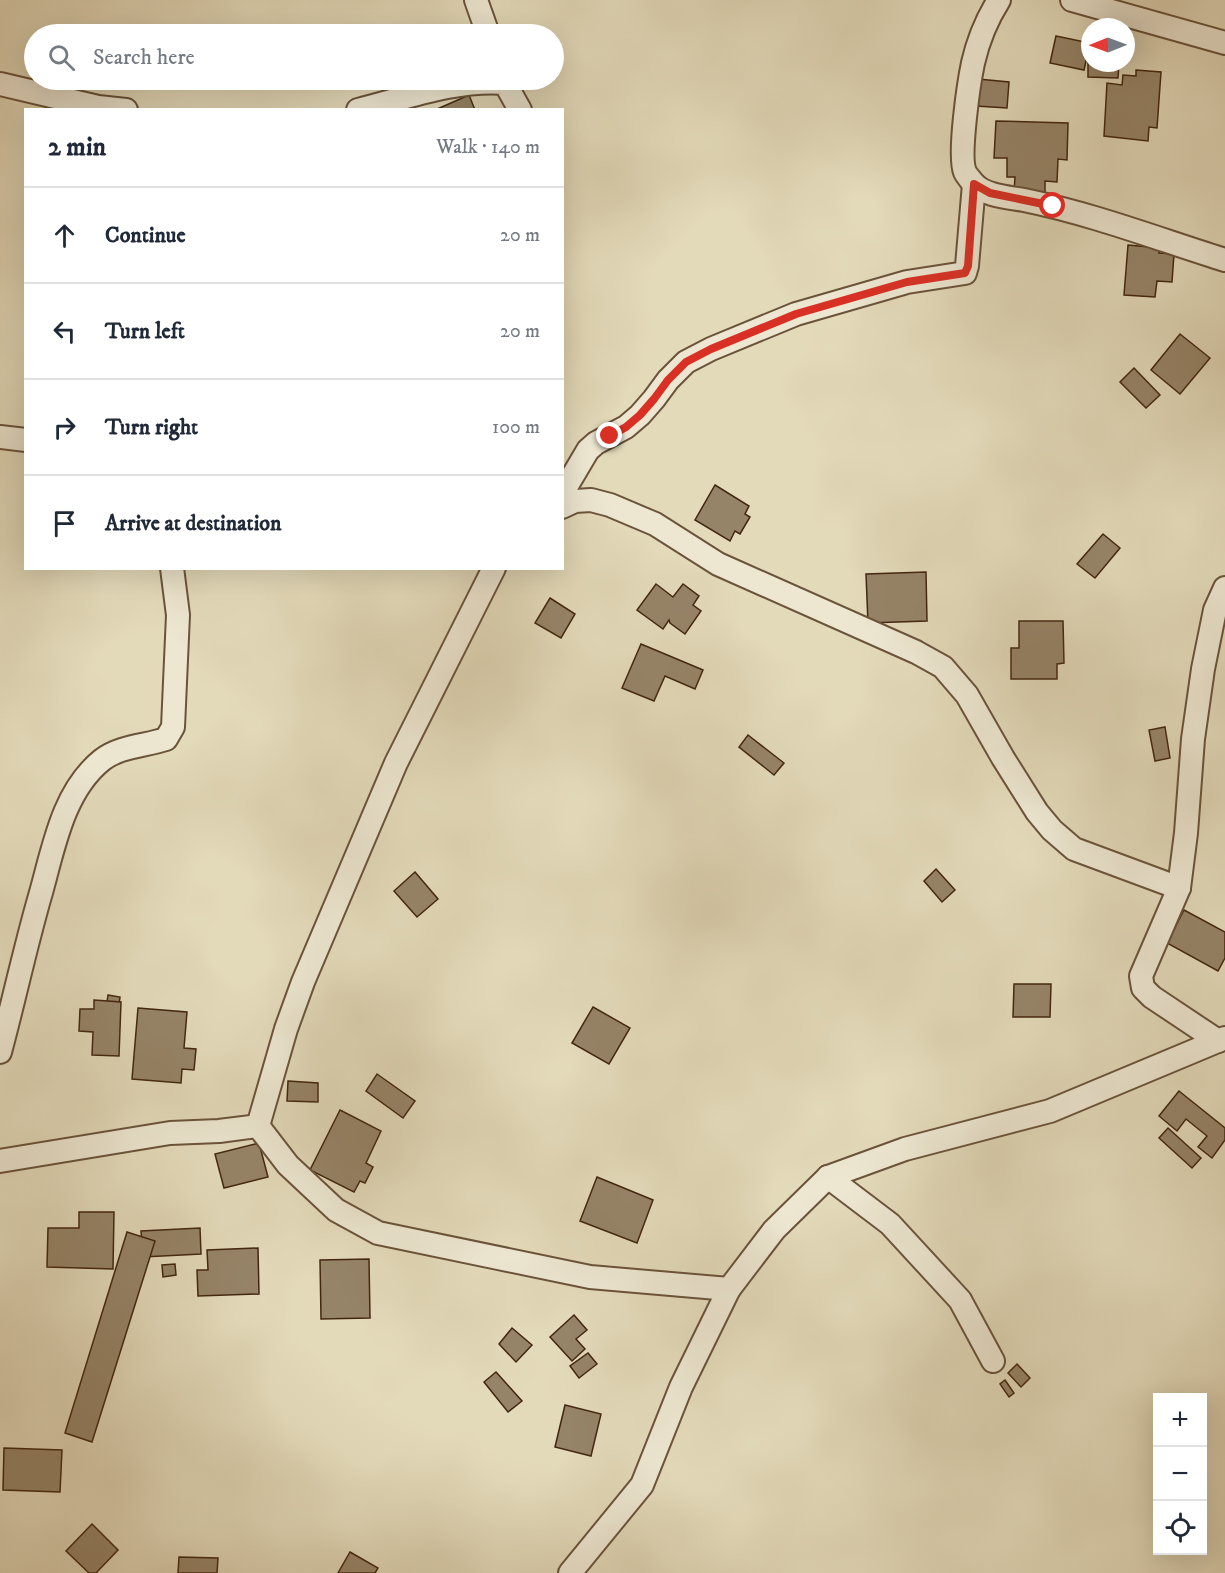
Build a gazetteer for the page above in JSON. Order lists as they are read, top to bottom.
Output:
{
  "north": "left",
  "page": {
    "search": "Search here",
    "heading": ["2 min", "Walk · 140 m"],
    "list": [
      ["Continue", "20 m"],
      ["Turn left", "20 m"],
      ["Turn right", "100 m"],
      "Arrive at destination"
    ],
    "map_buttons": ["+", "−"]
  }
}
